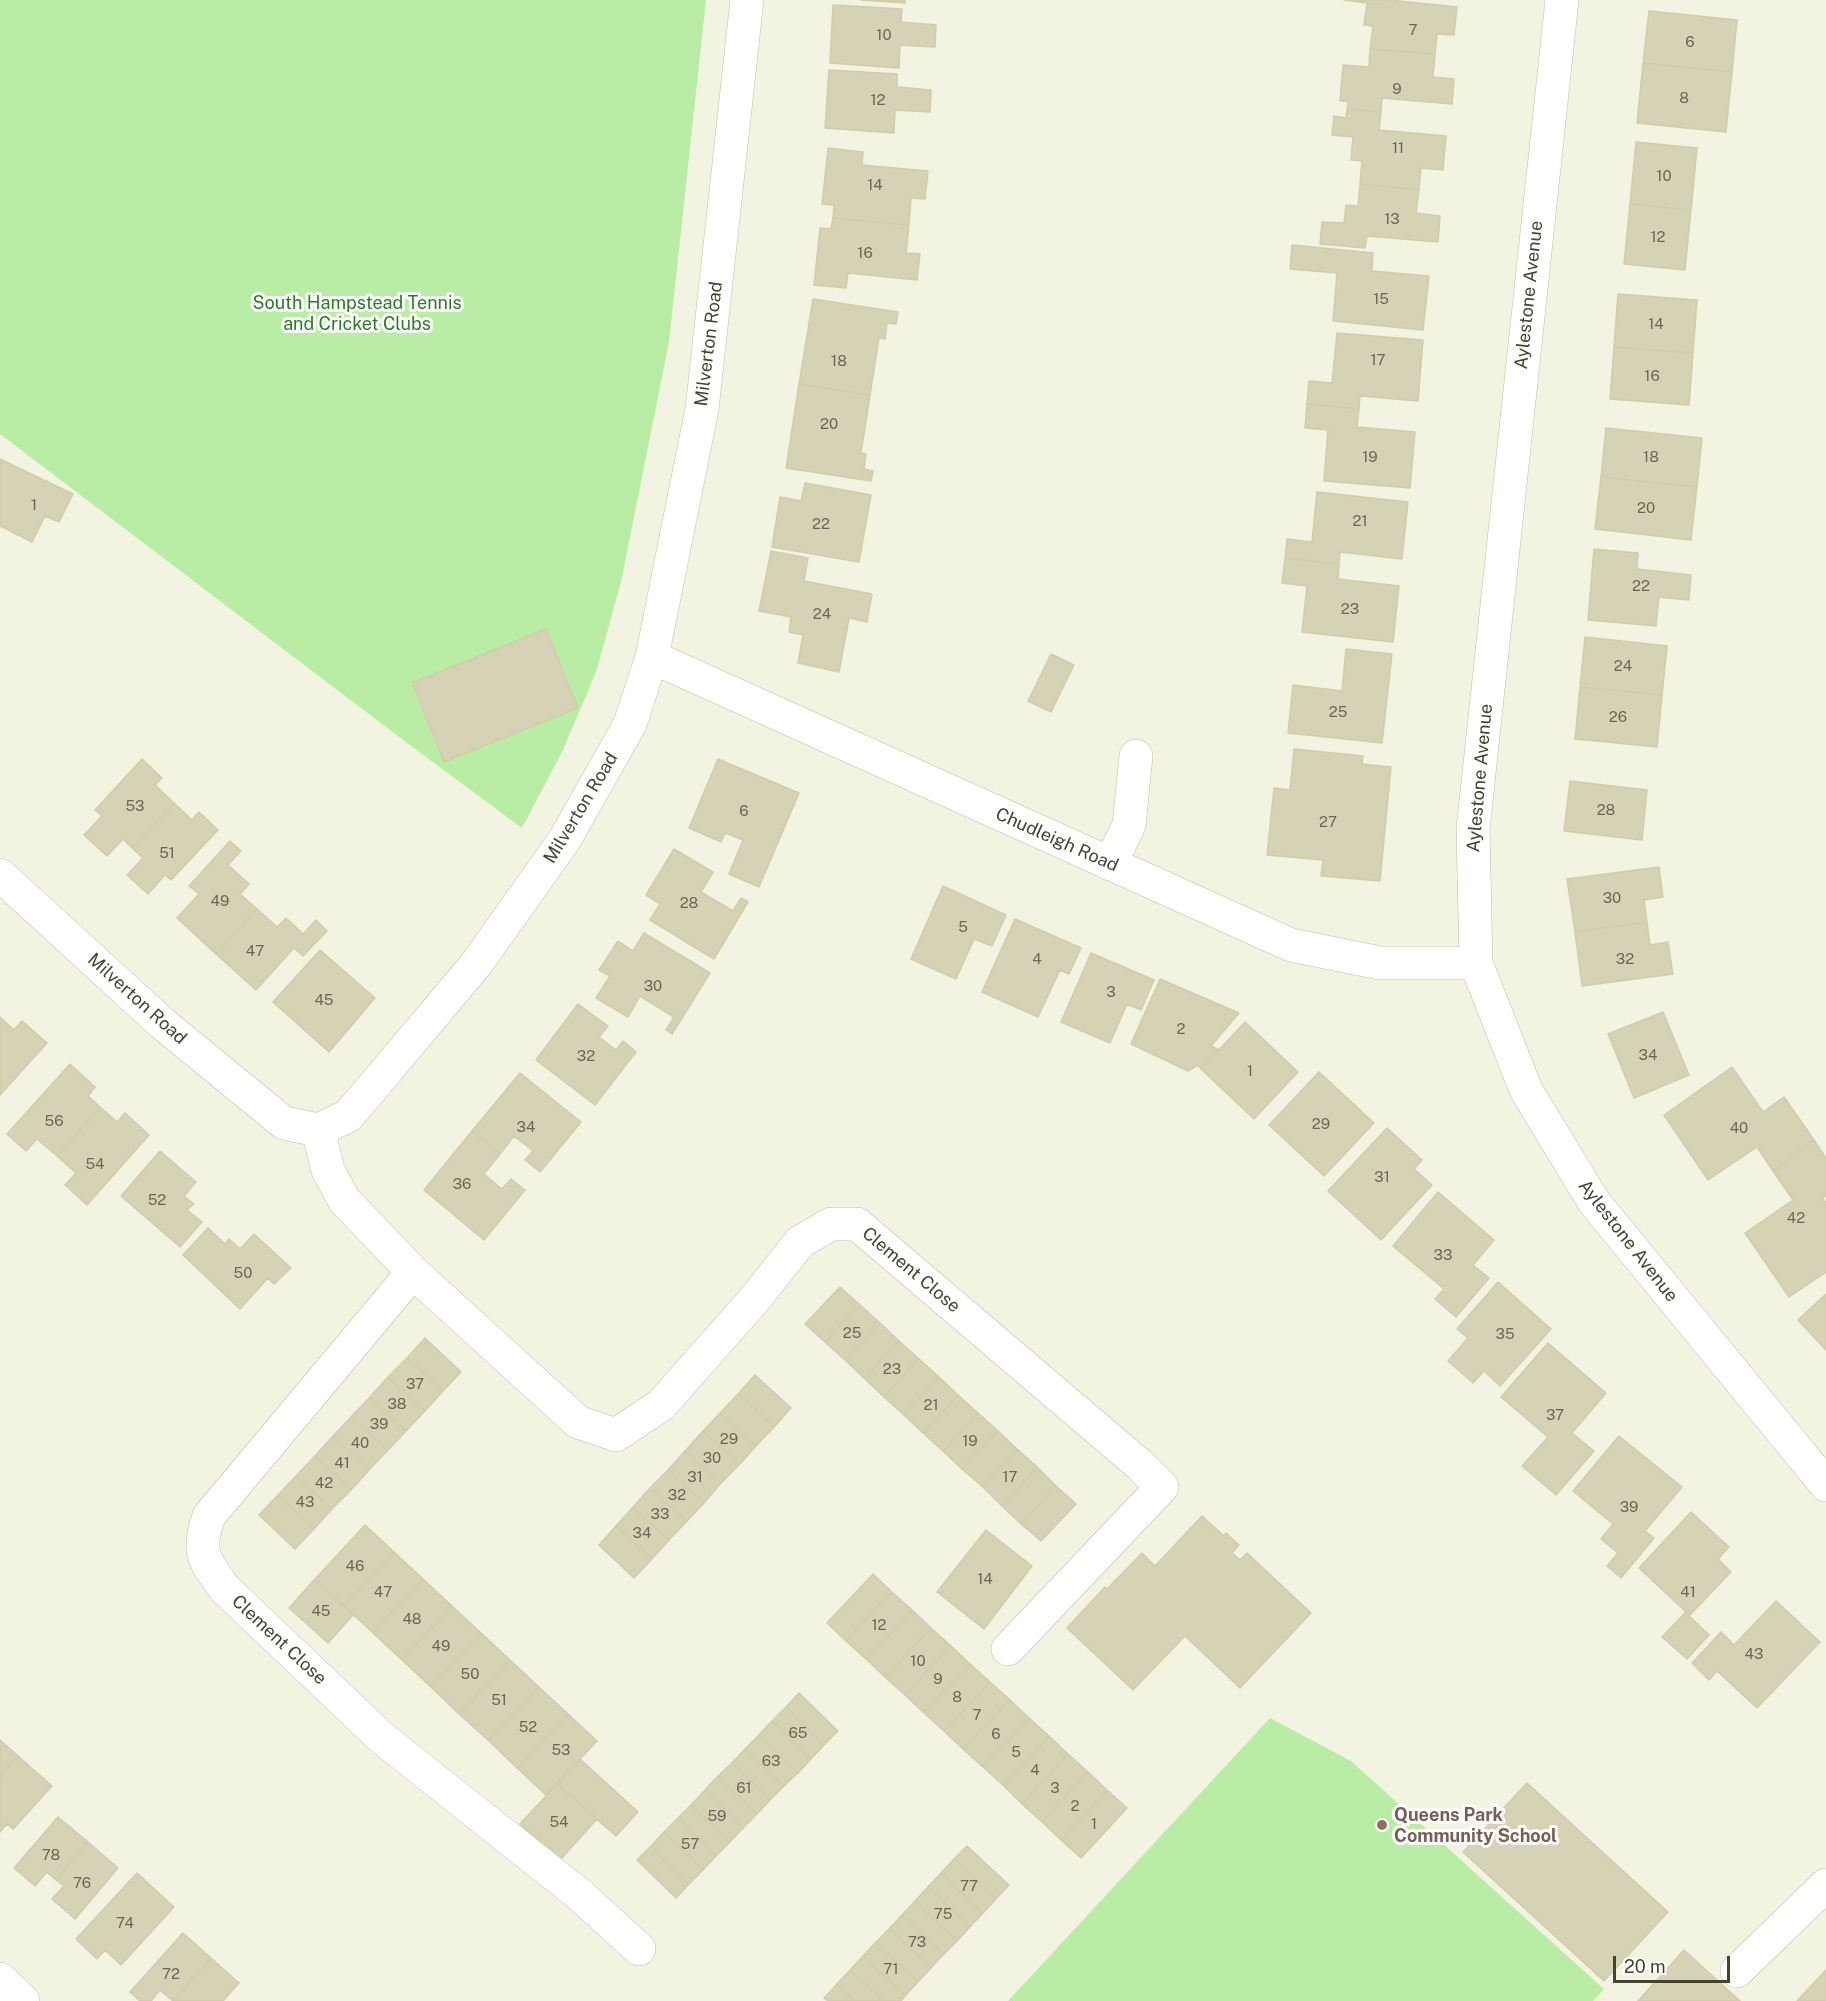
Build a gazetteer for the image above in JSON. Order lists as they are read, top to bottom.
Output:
{
  "streets": {
    "street": [
      "Aylestone Avenue",
      "Milverton Road",
      "Chudleigh Road",
      "Clement Close"
    ]
  },
  "crossings": [
    ["Aylestone Avenue", "Chudleigh Road"],
    ["Milverton Road", "Chudleigh Road"],
    ["Milverton Road", "Clement Close"]
  ],
  "parks": ["South Hampstead Tennis and Cricket Clubs"],
  "places": ["Queens Park Community School"],
  "house_numbers": [
    "7",
    "10",
    "6",
    "9",
    "8",
    "12",
    "11",
    "10",
    "14",
    "13",
    "12",
    "16",
    "15",
    "14",
    "17",
    "18",
    "16",
    "20",
    "19",
    "18",
    "1",
    "20",
    "21",
    "22",
    "22",
    "23",
    "24",
    "24",
    "25",
    "26",
    "53",
    "28",
    "6",
    "27",
    "51",
    "30",
    "49",
    "28",
    "5",
    "47",
    "4",
    "32",
    "30",
    "3",
    "45",
    "2",
    "34",
    "32",
    "1",
    "56",
    "29",
    "34",
    "40",
    "54",
    "31",
    "36",
    "52",
    "42",
    "33",
    "50",
    "25",
    "35",
    "23",
    "37",
    "38",
    "21",
    "37",
    "39",
    "29",
    "19",
    "40",
    "30",
    "41",
    "31",
    "17",
    "42",
    "32",
    "43",
    "39",
    "33",
    "34",
    "46",
    "14",
    "47",
    "41",
    "45",
    "48",
    "12",
    "49",
    "43",
    "10",
    "50",
    "9",
    "8",
    "51",
    "7",
    "52",
    "65",
    "6",
    "53",
    "5",
    "63",
    "4",
    "61",
    "3",
    "2",
    "59",
    "54",
    "1",
    "57",
    "78",
    "76",
    "77",
    "75",
    "74",
    "73",
    "71",
    "72"
  ],
  "scale_bar": "20 m"
}
